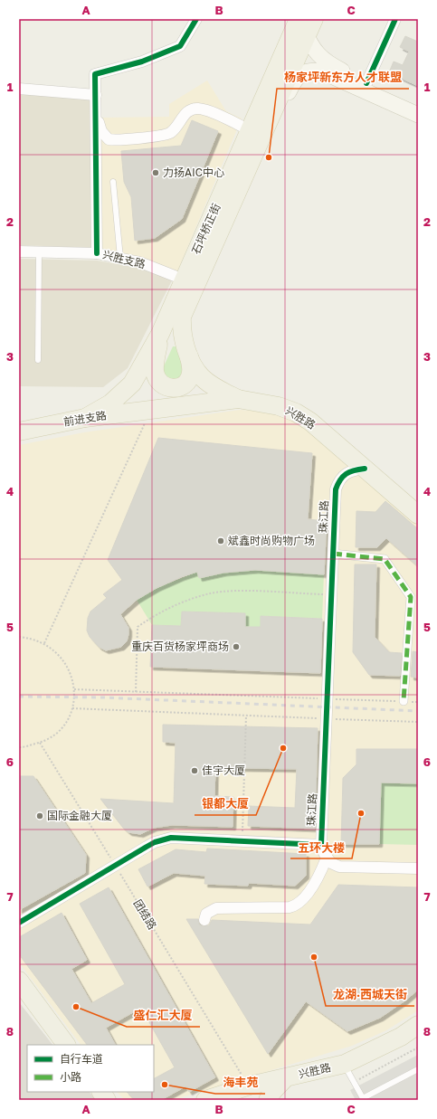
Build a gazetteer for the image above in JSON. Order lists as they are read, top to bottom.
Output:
{
  "streets": {
    "main road": ["石坪桥正街", "兴胜路", "前进支路"],
    "street": ["兴胜支路", "珠江路"],
    "path": ["团结路"]
  },
  "crossings": [
    ["石坪桥正街", "兴胜支路"],
    ["石坪桥正街", "兴胜路"],
    ["石坪桥正街", "前进支路"],
    ["兴胜路", "前进支路"],
    ["兴胜路", "珠江路"],
    ["兴胜路", "团结路"]
  ],
  "places": [
    "杨家坪新东方人才联盟",
    "力扬AIC中心",
    "斌鑫时尚购物广场",
    "重庆百货杨家坪商场",
    "银都大厦",
    "佳宇大厦",
    "五环大楼",
    "国际金融大厦",
    "龙湖·西城天街",
    "盛仁汇大厦",
    "海丰苑"
  ],
  "legend": ["自行车道", "小路"],
  "grid": {
    "columns": ["A", "B", "C"],
    "rows": [
      "1",
      "2",
      "3",
      "4",
      "5",
      "6",
      "7",
      "8"
    ]
  }
}
